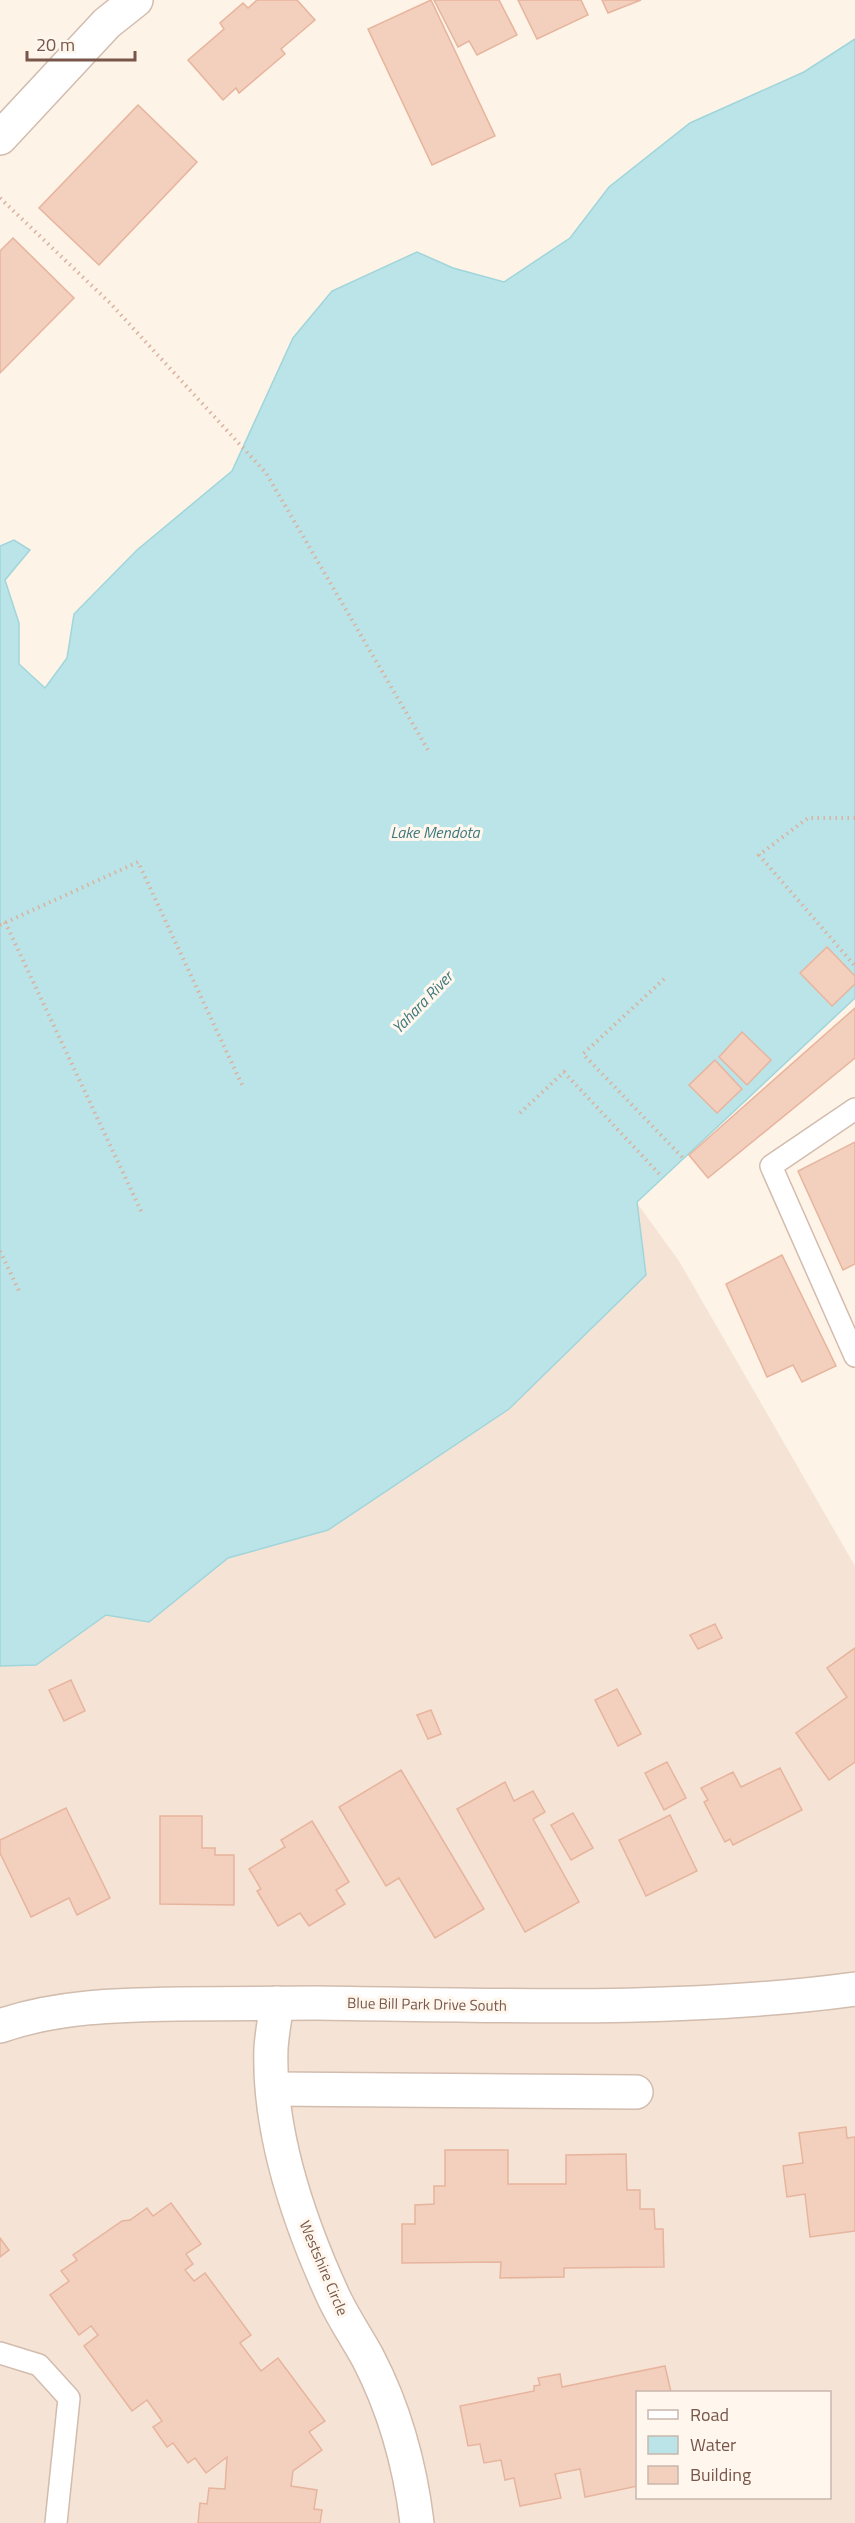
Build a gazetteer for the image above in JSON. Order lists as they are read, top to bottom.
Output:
{
  "streets": {
    "street": ["Blue Bill Park Drive South", "Westshire Circle"]
  },
  "crossings": [
    ["Blue Bill Park Drive South", "Westshire Circle"]
  ],
  "water": ["Lake Mendota", "Yahara River"],
  "legend": ["Road", "Water", "Building"],
  "scale_bar": "20 m"
}
